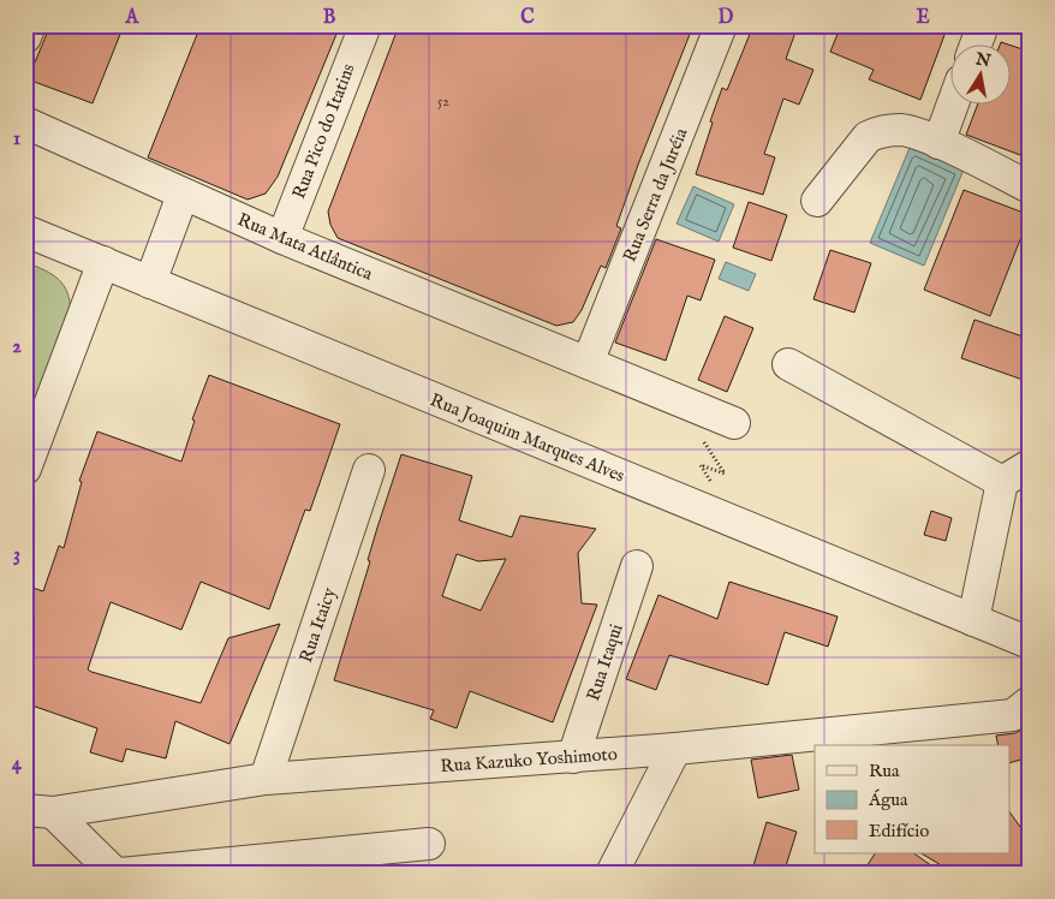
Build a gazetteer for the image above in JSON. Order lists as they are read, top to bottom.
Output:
{
  "streets": {
    "street": [
      "Rua Pico do Itatins",
      "Rua Serra da Juréia",
      "Rua Mata Atlântica",
      "Rua Joaquim Marques Alves",
      "Rua Itaicy",
      "Rua Itaqui",
      "Rua Kazuko Yoshimoto"
    ]
  },
  "crossings": [
    ["Rua Pico do Itatins", "Rua Mata Atlântica"],
    ["Rua Serra da Juréia", "Rua Mata Atlântica"],
    ["Rua Itaicy", "Rua Kazuko Yoshimoto"],
    ["Rua Itaqui", "Rua Kazuko Yoshimoto"]
  ],
  "house_numbers": ["52"],
  "legend": ["Rua", "Água", "Edifício"],
  "north": "top",
  "grid": {
    "columns": [
      "A",
      "B",
      "C",
      "D",
      "E"
    ],
    "rows": [
      "1",
      "2",
      "3",
      "4"
    ]
  }
}
